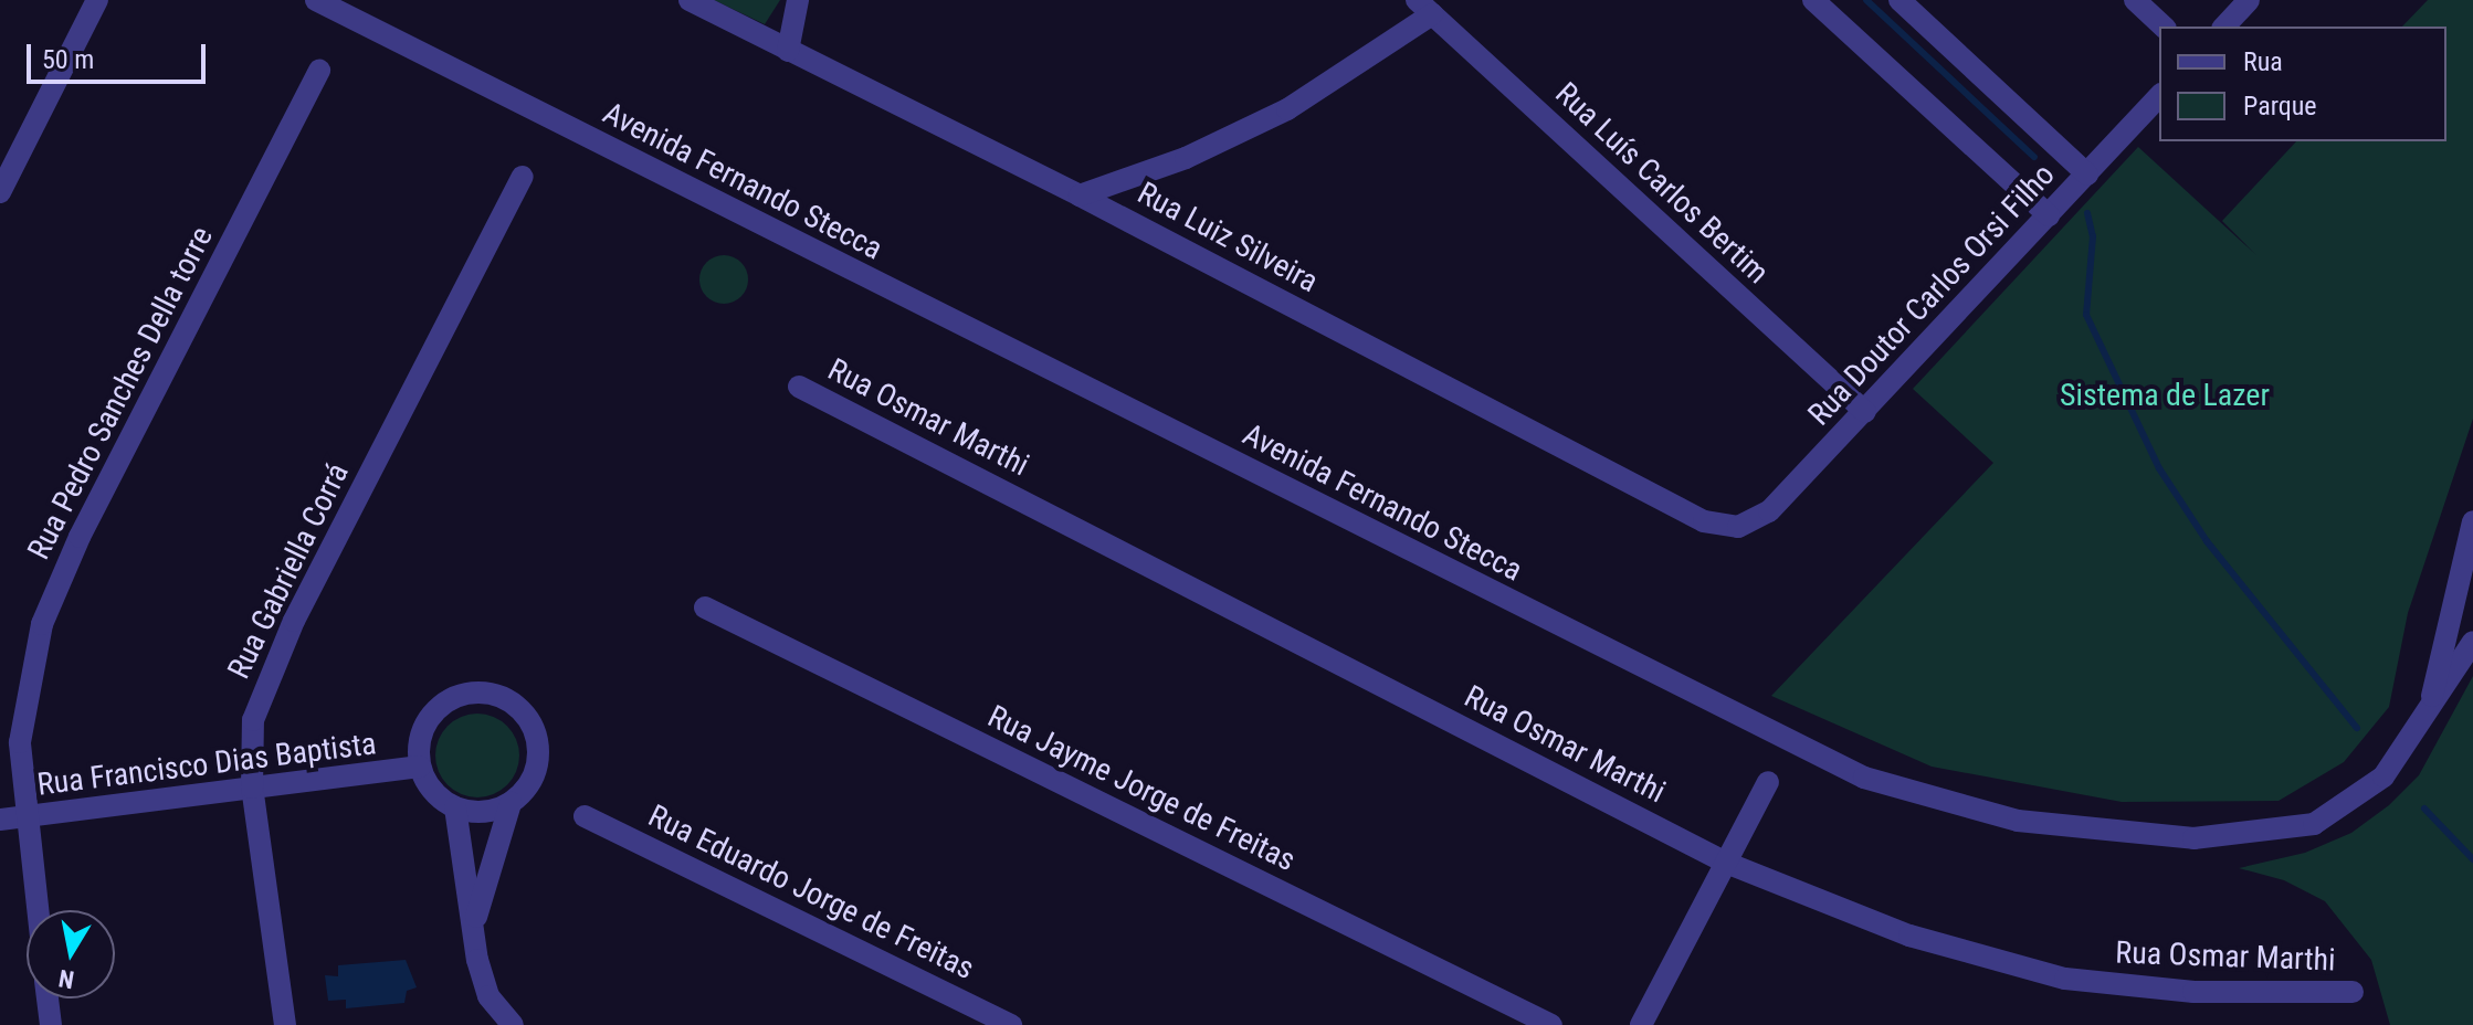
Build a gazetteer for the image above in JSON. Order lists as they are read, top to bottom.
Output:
{
  "streets": {
    "street": [
      "Avenida Fernando Stecca",
      "Rua Luís Carlos Bertim",
      "Rua Luiz Silveira",
      "Rua Doutor Carlos Orsi Filho",
      "Rua Pedro Sanches Della torre",
      "Rua Osmar Marthi",
      "Rua Gabriella Corrá",
      "Rua Francisco Dias Baptista",
      "Rua Jayme Jorge de Freitas",
      "Rua Eduardo Jorge de Freitas"
    ]
  },
  "crossings": [
    ["Rua Luís Carlos Bertim", "Rua Doutor Carlos Orsi Filho"],
    ["Rua Luiz Silveira", "Rua Doutor Carlos Orsi Filho"],
    ["Rua Pedro Sanches Della torre", "Rua Francisco Dias Baptista"],
    ["Rua Gabriella Corrá", "Rua Francisco Dias Baptista"]
  ],
  "parks": ["Sistema de Lazer"],
  "legend": ["Rua", "Parque"],
  "scale_bar": "50 m",
  "north": "bottom"
}
